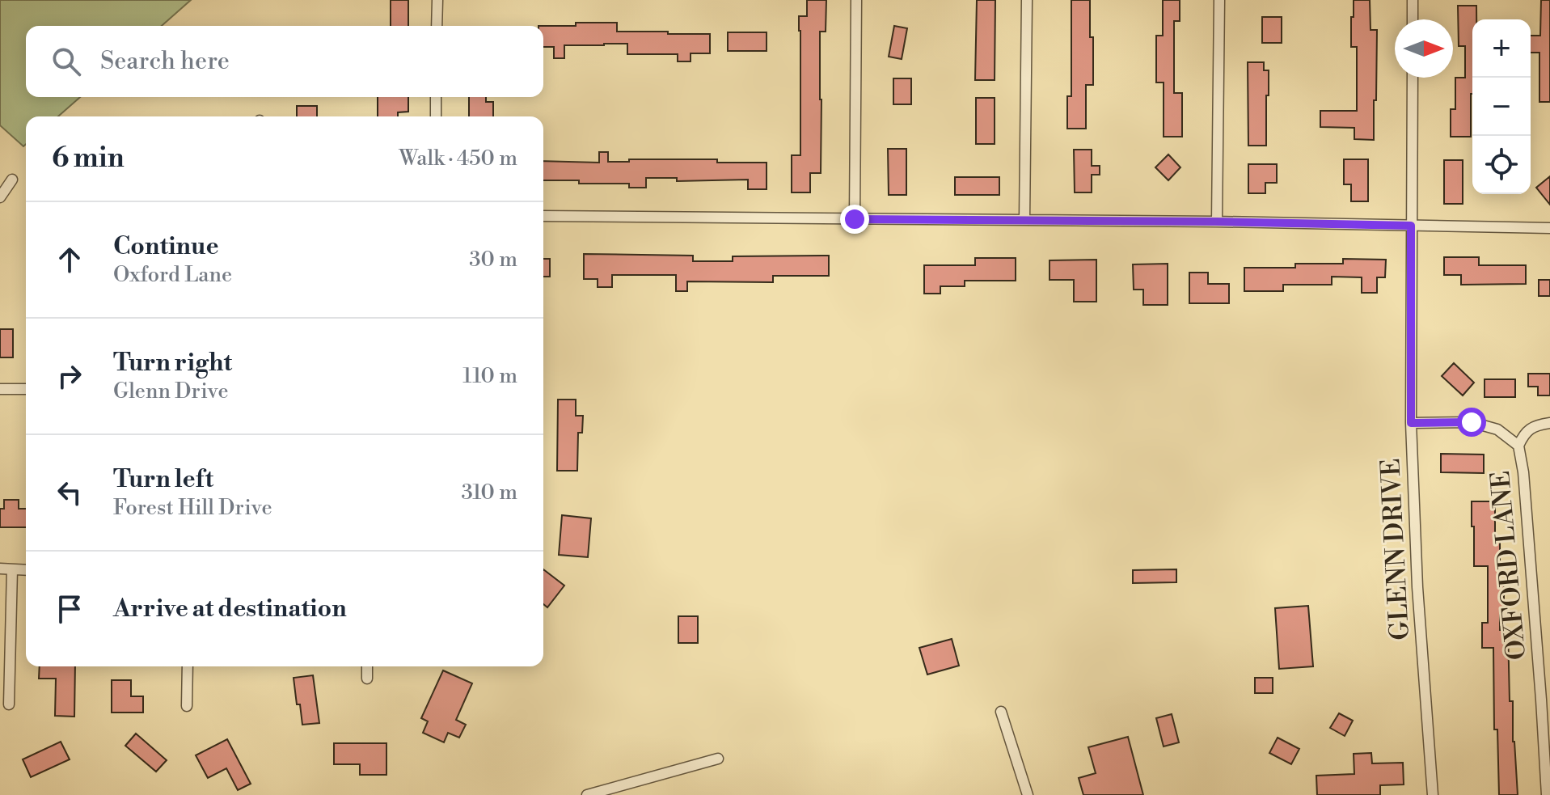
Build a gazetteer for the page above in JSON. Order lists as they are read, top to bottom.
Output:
{
  "streets": {
    "street": ["GLENN DRIVE", "OXFORD LANE"]
  },
  "crossings": [
    ["GLENN DRIVE", "OXFORD LANE"]
  ],
  "north": "right",
  "page": {
    "map_buttons": ["+", "−"],
    "search": "Search here",
    "heading": ["6 min", "Walk · 450 m"],
    "list": [
      ["Continue", "Oxford Lane", "30 m"],
      ["Turn right", "Glenn Drive", "110 m"],
      ["Turn left", "Forest Hill Drive", "310 m"],
      "Arrive at destination"
    ]
  }
}
